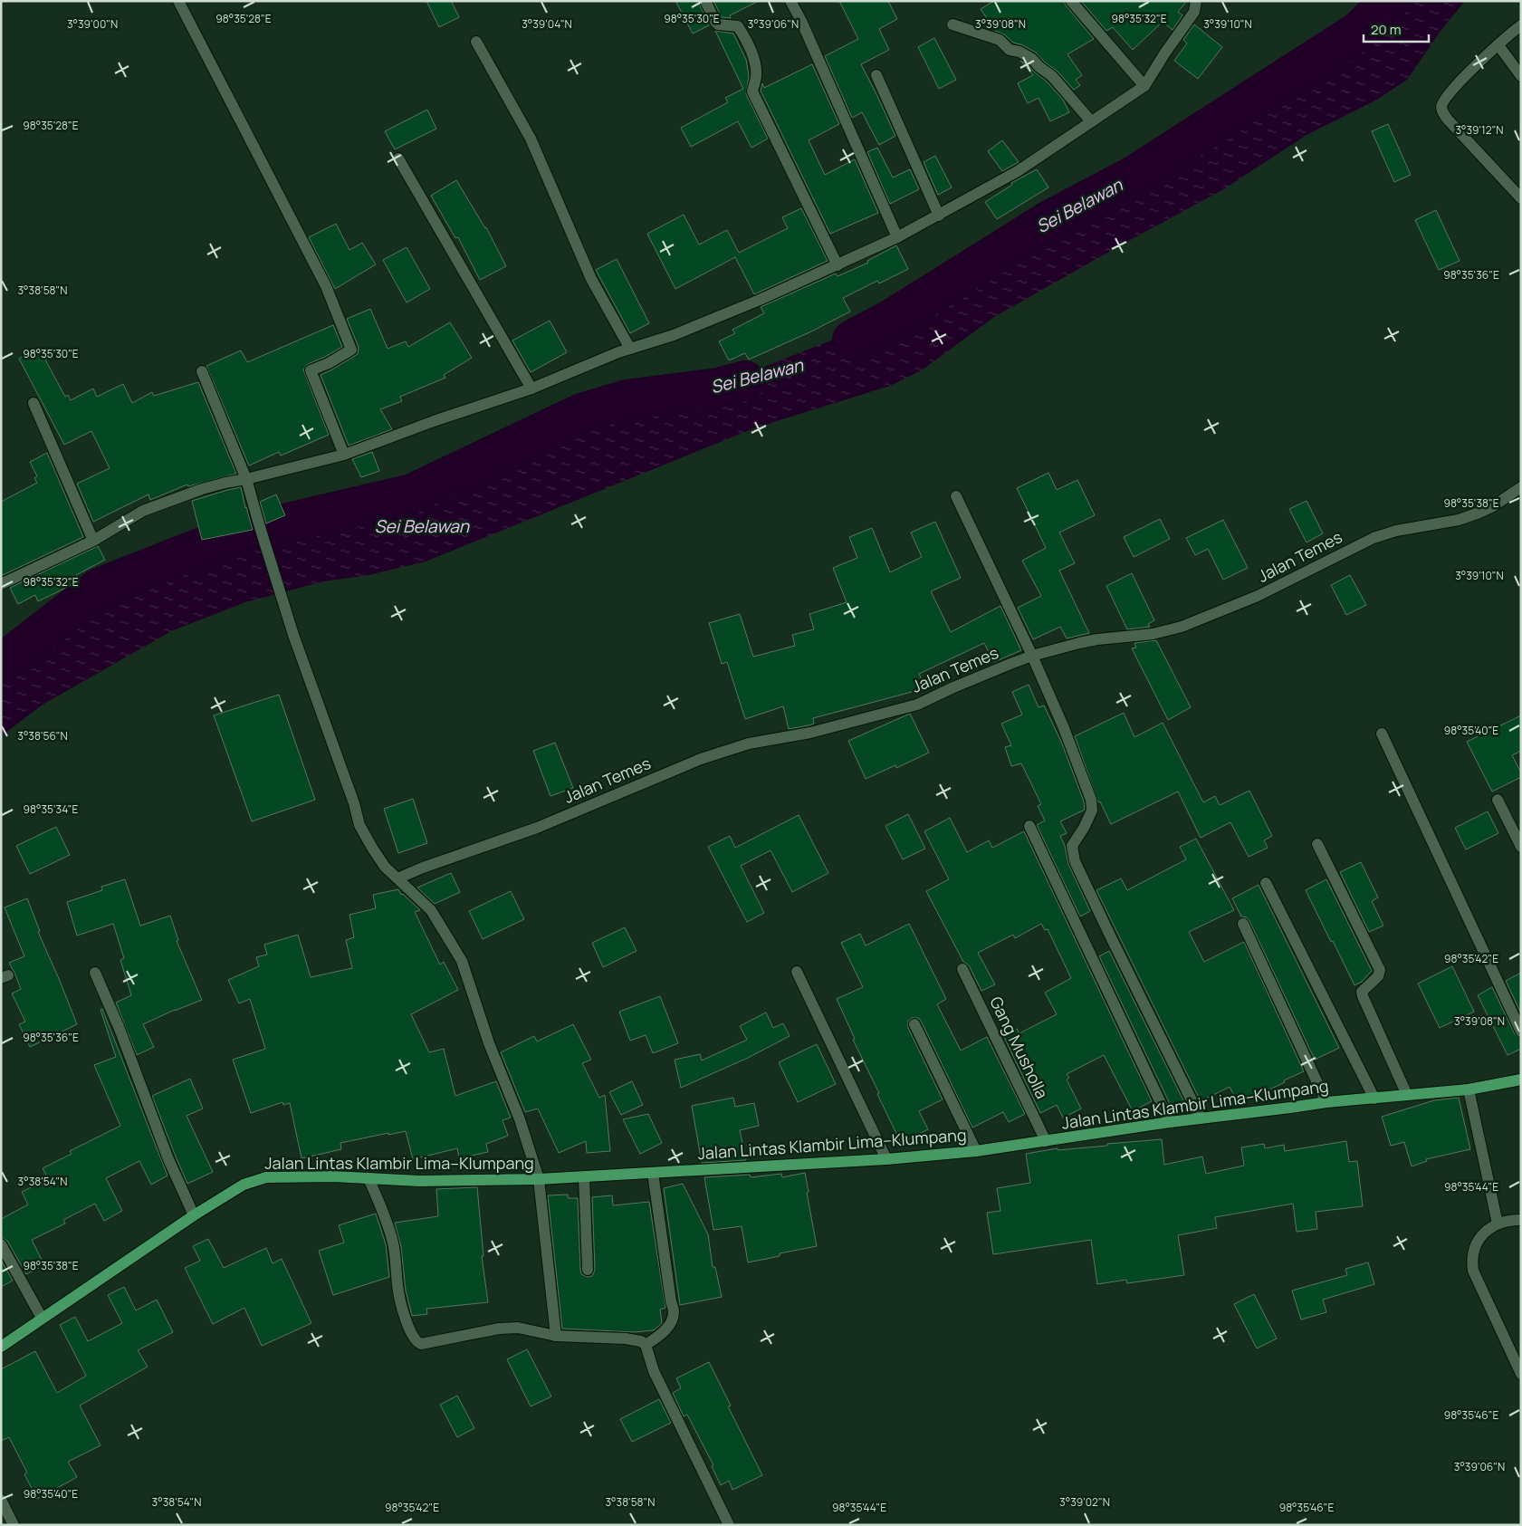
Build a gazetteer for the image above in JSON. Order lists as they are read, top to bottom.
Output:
{
  "streets": {
    "main road": ["Jalan Lintas Klambir Lima–Klumpang"],
    "street": ["Jalan Temes", "Gang Musholla"]
  },
  "crossings": [
    ["Gang Musholla", "Jalan Lintas Klambir Lima–Klumpang"]
  ],
  "water": ["Sei Belawan"],
  "scale_bar": "20 m",
  "coordinates": [
    "98°35'28\"E",
    "98°35'30\"E",
    "98°35'32\"E",
    "3°39'00\"N",
    "3°39'04\"N",
    "3°39'06\"N",
    "3°39'08\"N",
    "3°39'10\"N",
    "3°39'12\"N",
    "98°35'36\"E",
    "3°38'58\"N",
    "98°35'38\"E",
    "98°35'40\"E",
    "3°38'56\"N",
    "98°35'34\"E",
    "98°35'42\"E",
    "3°38'54\"N",
    "98°35'44\"E",
    "98°35'46\"E",
    "3°39'02\"N"
  ]
}
